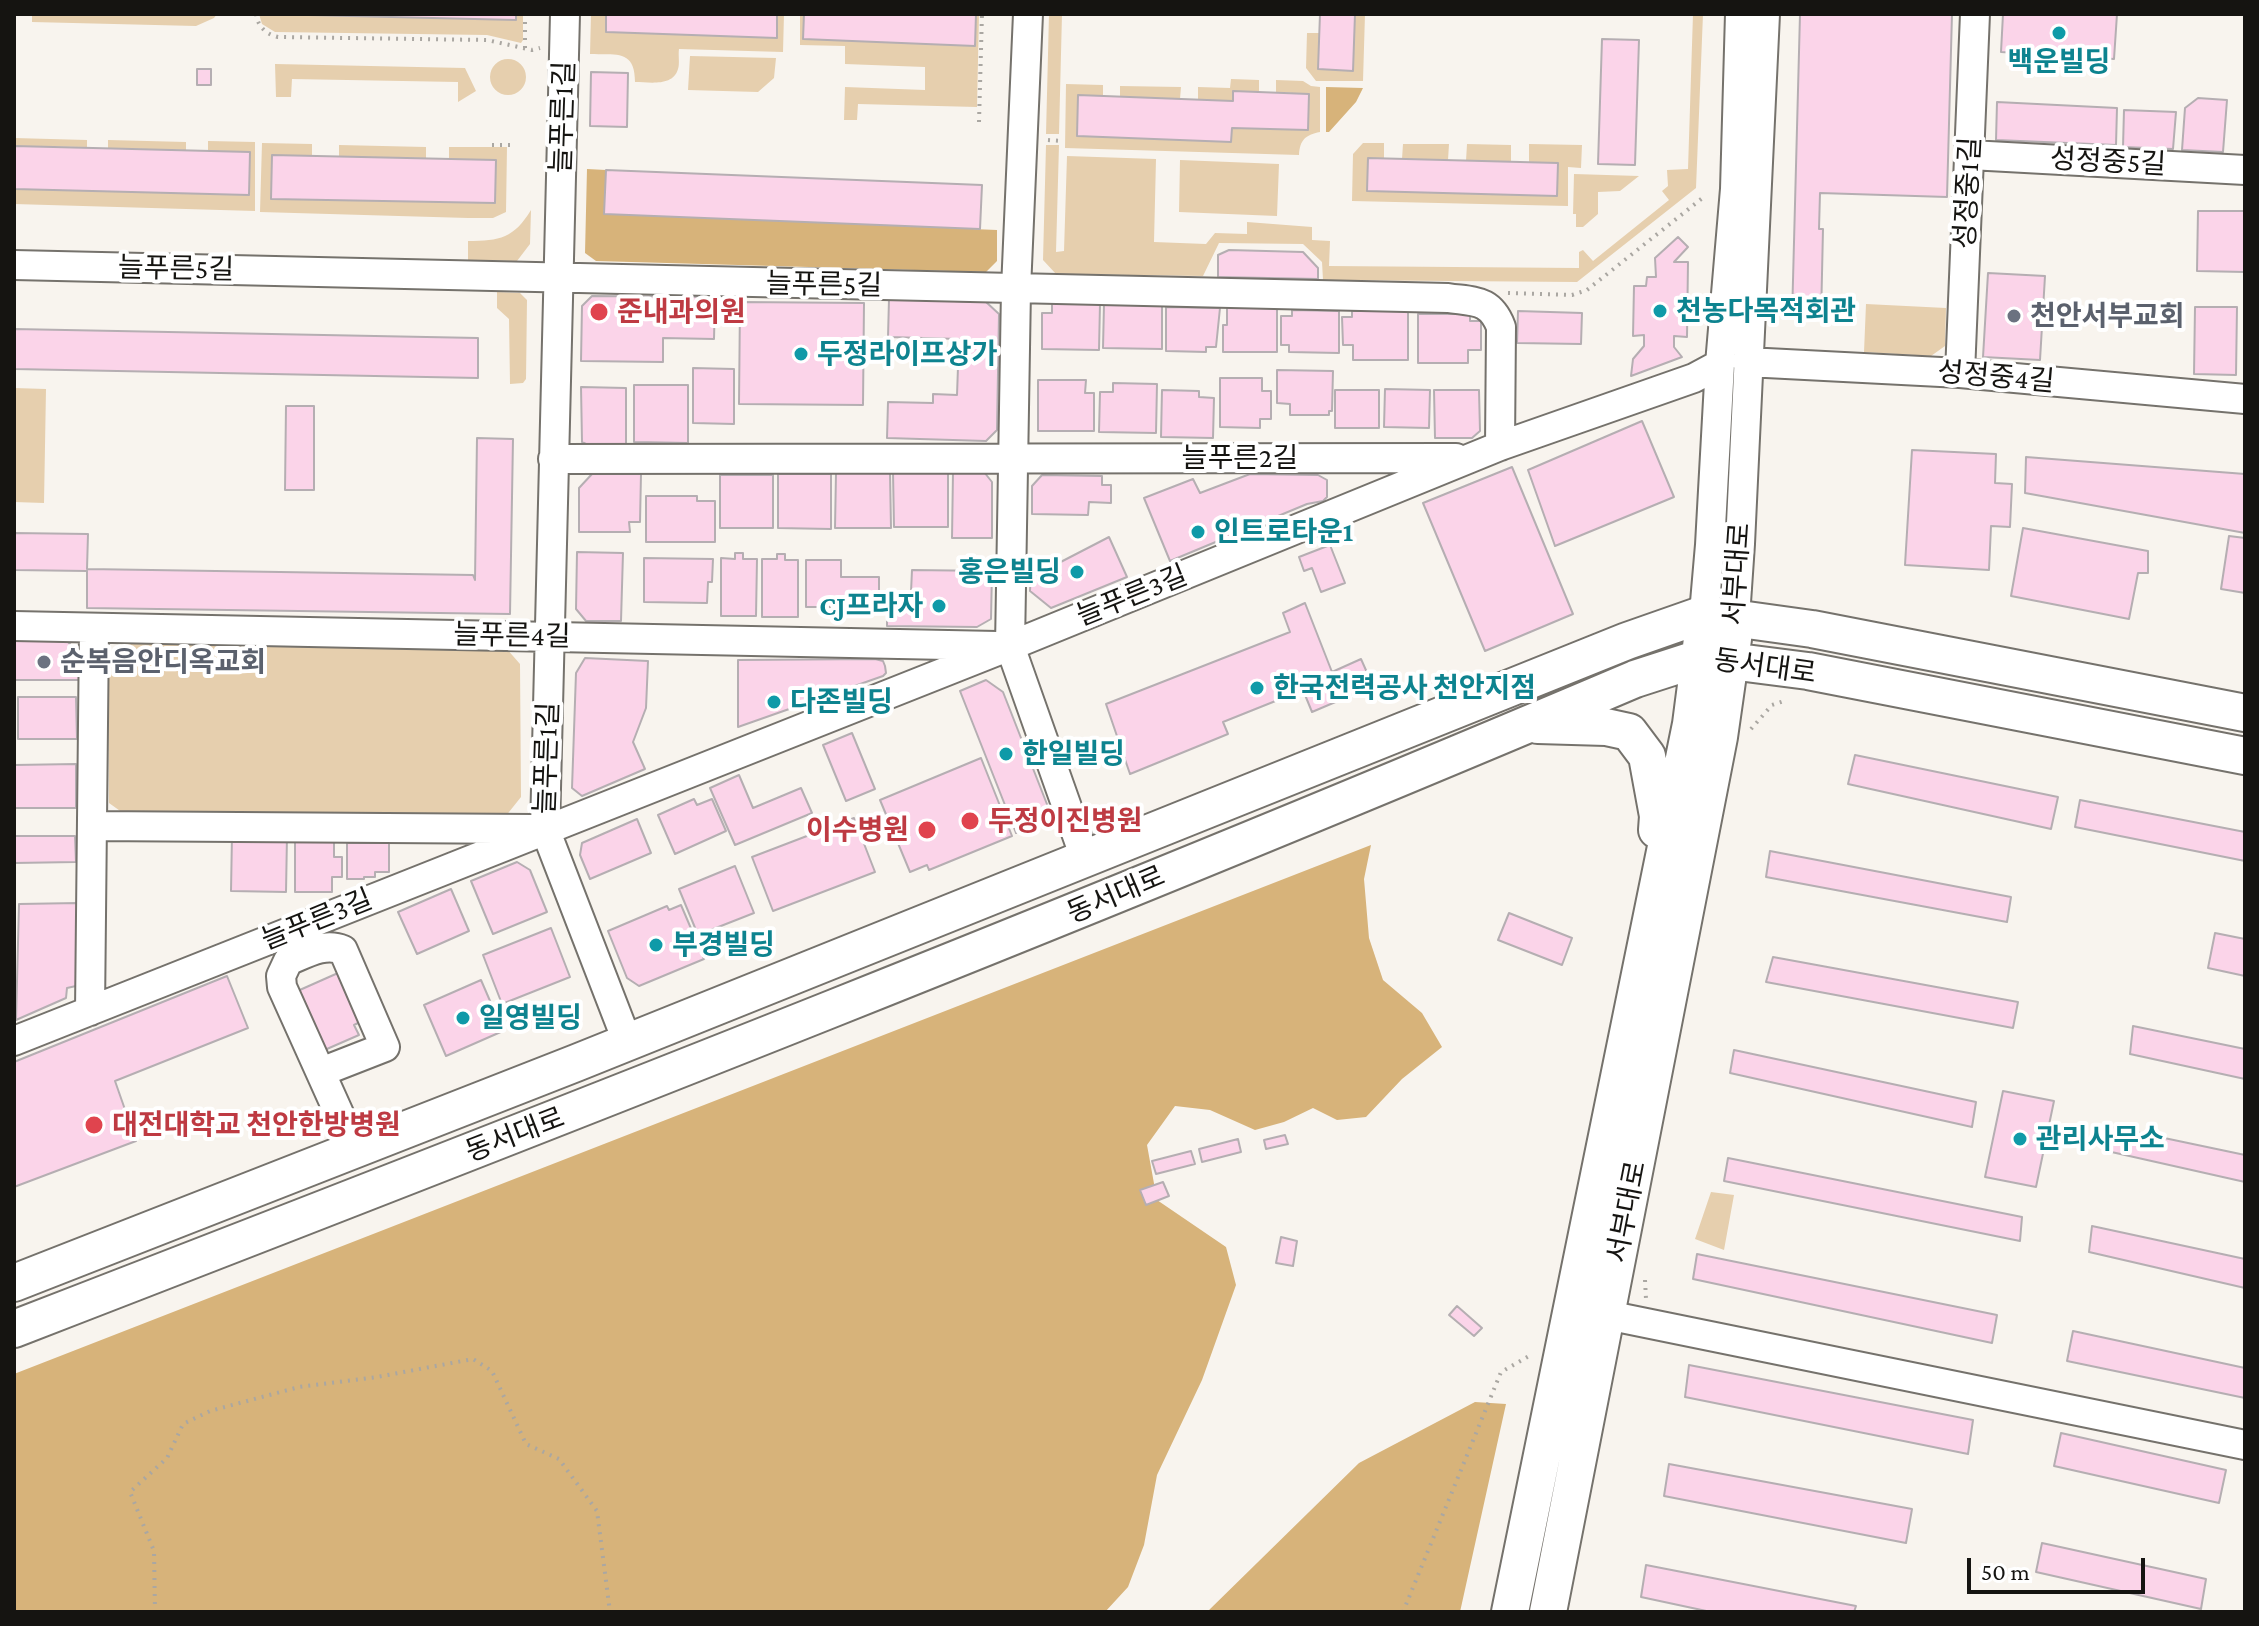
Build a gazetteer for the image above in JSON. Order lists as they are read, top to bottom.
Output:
{
  "streets": {
    "main road": ["서부대로", "동서대로"],
    "street": [
      "늘푸른1길",
      "성정중5길",
      "성정중1길",
      "늘푸른5길",
      "성정중4길",
      "늘푸른2길",
      "늘푸른3길",
      "늘푸른4길"
    ]
  },
  "crossings": [
    ["늘푸른1길", "늘푸른5길"],
    ["늘푸른1길", "늘푸른3길"],
    ["늘푸른1길", "늘푸른4길"],
    ["늘푸른1길", "동서대로"],
    ["성정중5길", "성정중1길"],
    ["성정중1길", "성정중4길"],
    ["성정중4길", "서부대로"],
    ["성정중4길", "늘푸른3길"],
    ["늘푸른2길", "늘푸른3길"],
    ["서부대로", "늘푸른3길"],
    ["서부대로", "동서대로"],
    ["늘푸른3길", "늘푸른4길"]
  ],
  "places": [
    "백운빌딩",
    "천농다목적회관",
    "준내과의원",
    "천안서부교회",
    "두정라이프상가",
    "인트로타운1",
    "홍은빌딩",
    "CJ프라자",
    "순복음안디옥교회",
    "한국전력공사 천안지점",
    "다존빌딩",
    "한일빌딩",
    "두정이진병원",
    "이수병원",
    "부경빌딩",
    "일영빌딩",
    "대전대학교 천안한방병원",
    "관리사무소"
  ],
  "scale_bar": "50 m"
}
